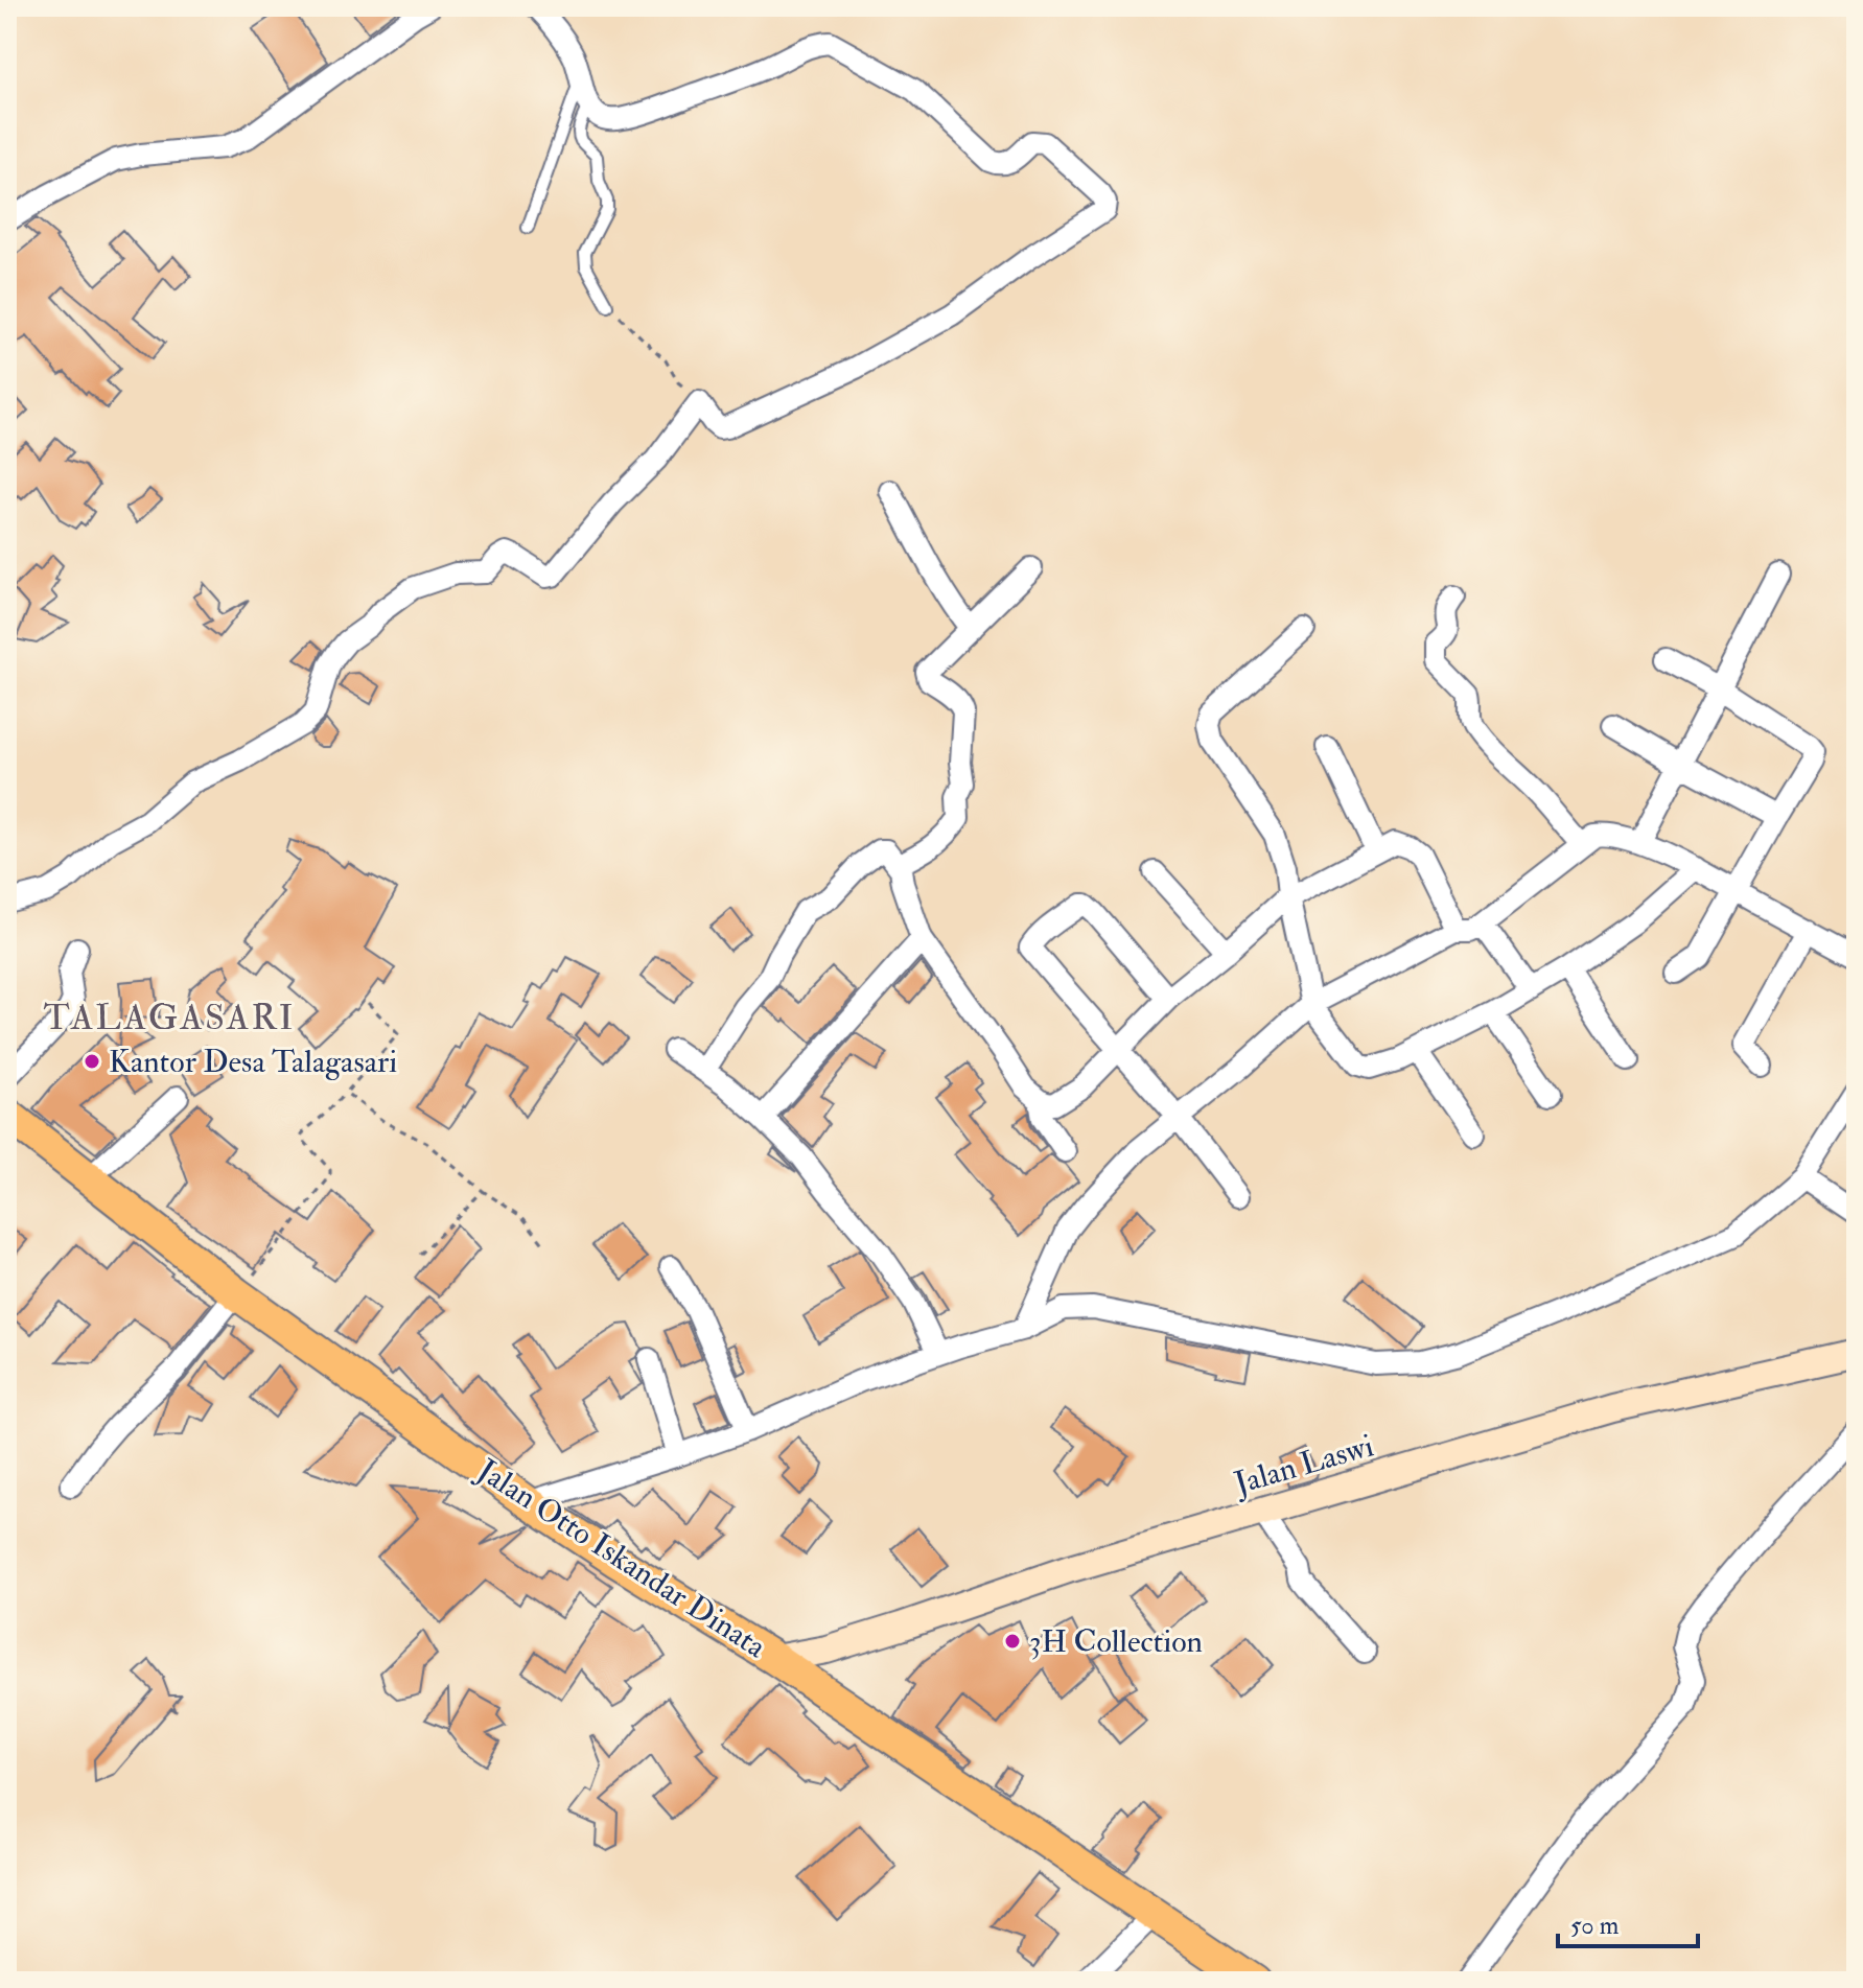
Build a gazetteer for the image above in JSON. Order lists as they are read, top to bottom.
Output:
{
  "streets": {
    "main road": ["Jalan Otto Iskandar Dinata"],
    "street": ["Jalan Laswi"]
  },
  "crossings": [
    ["Jalan Laswi", "Jalan Otto Iskandar Dinata"]
  ],
  "districts": ["TALAGASARI"],
  "places": ["Kantor Desa Talagasari", "3H Collection"],
  "scale_bar": "50 m"
}
